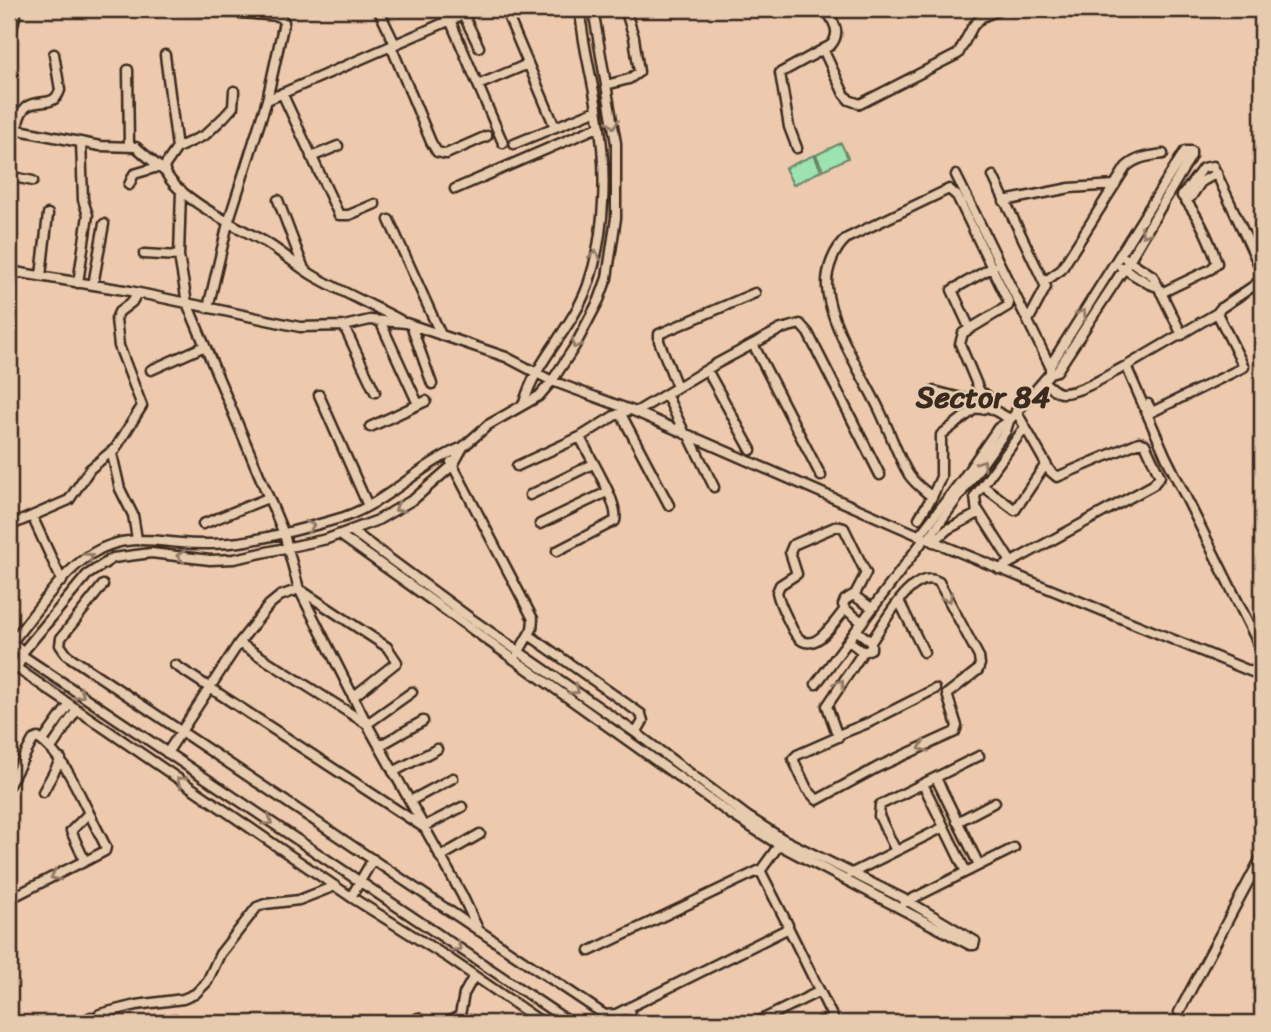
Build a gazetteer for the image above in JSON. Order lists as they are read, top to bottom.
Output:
{
  "districts": ["Sector 84"]
}
